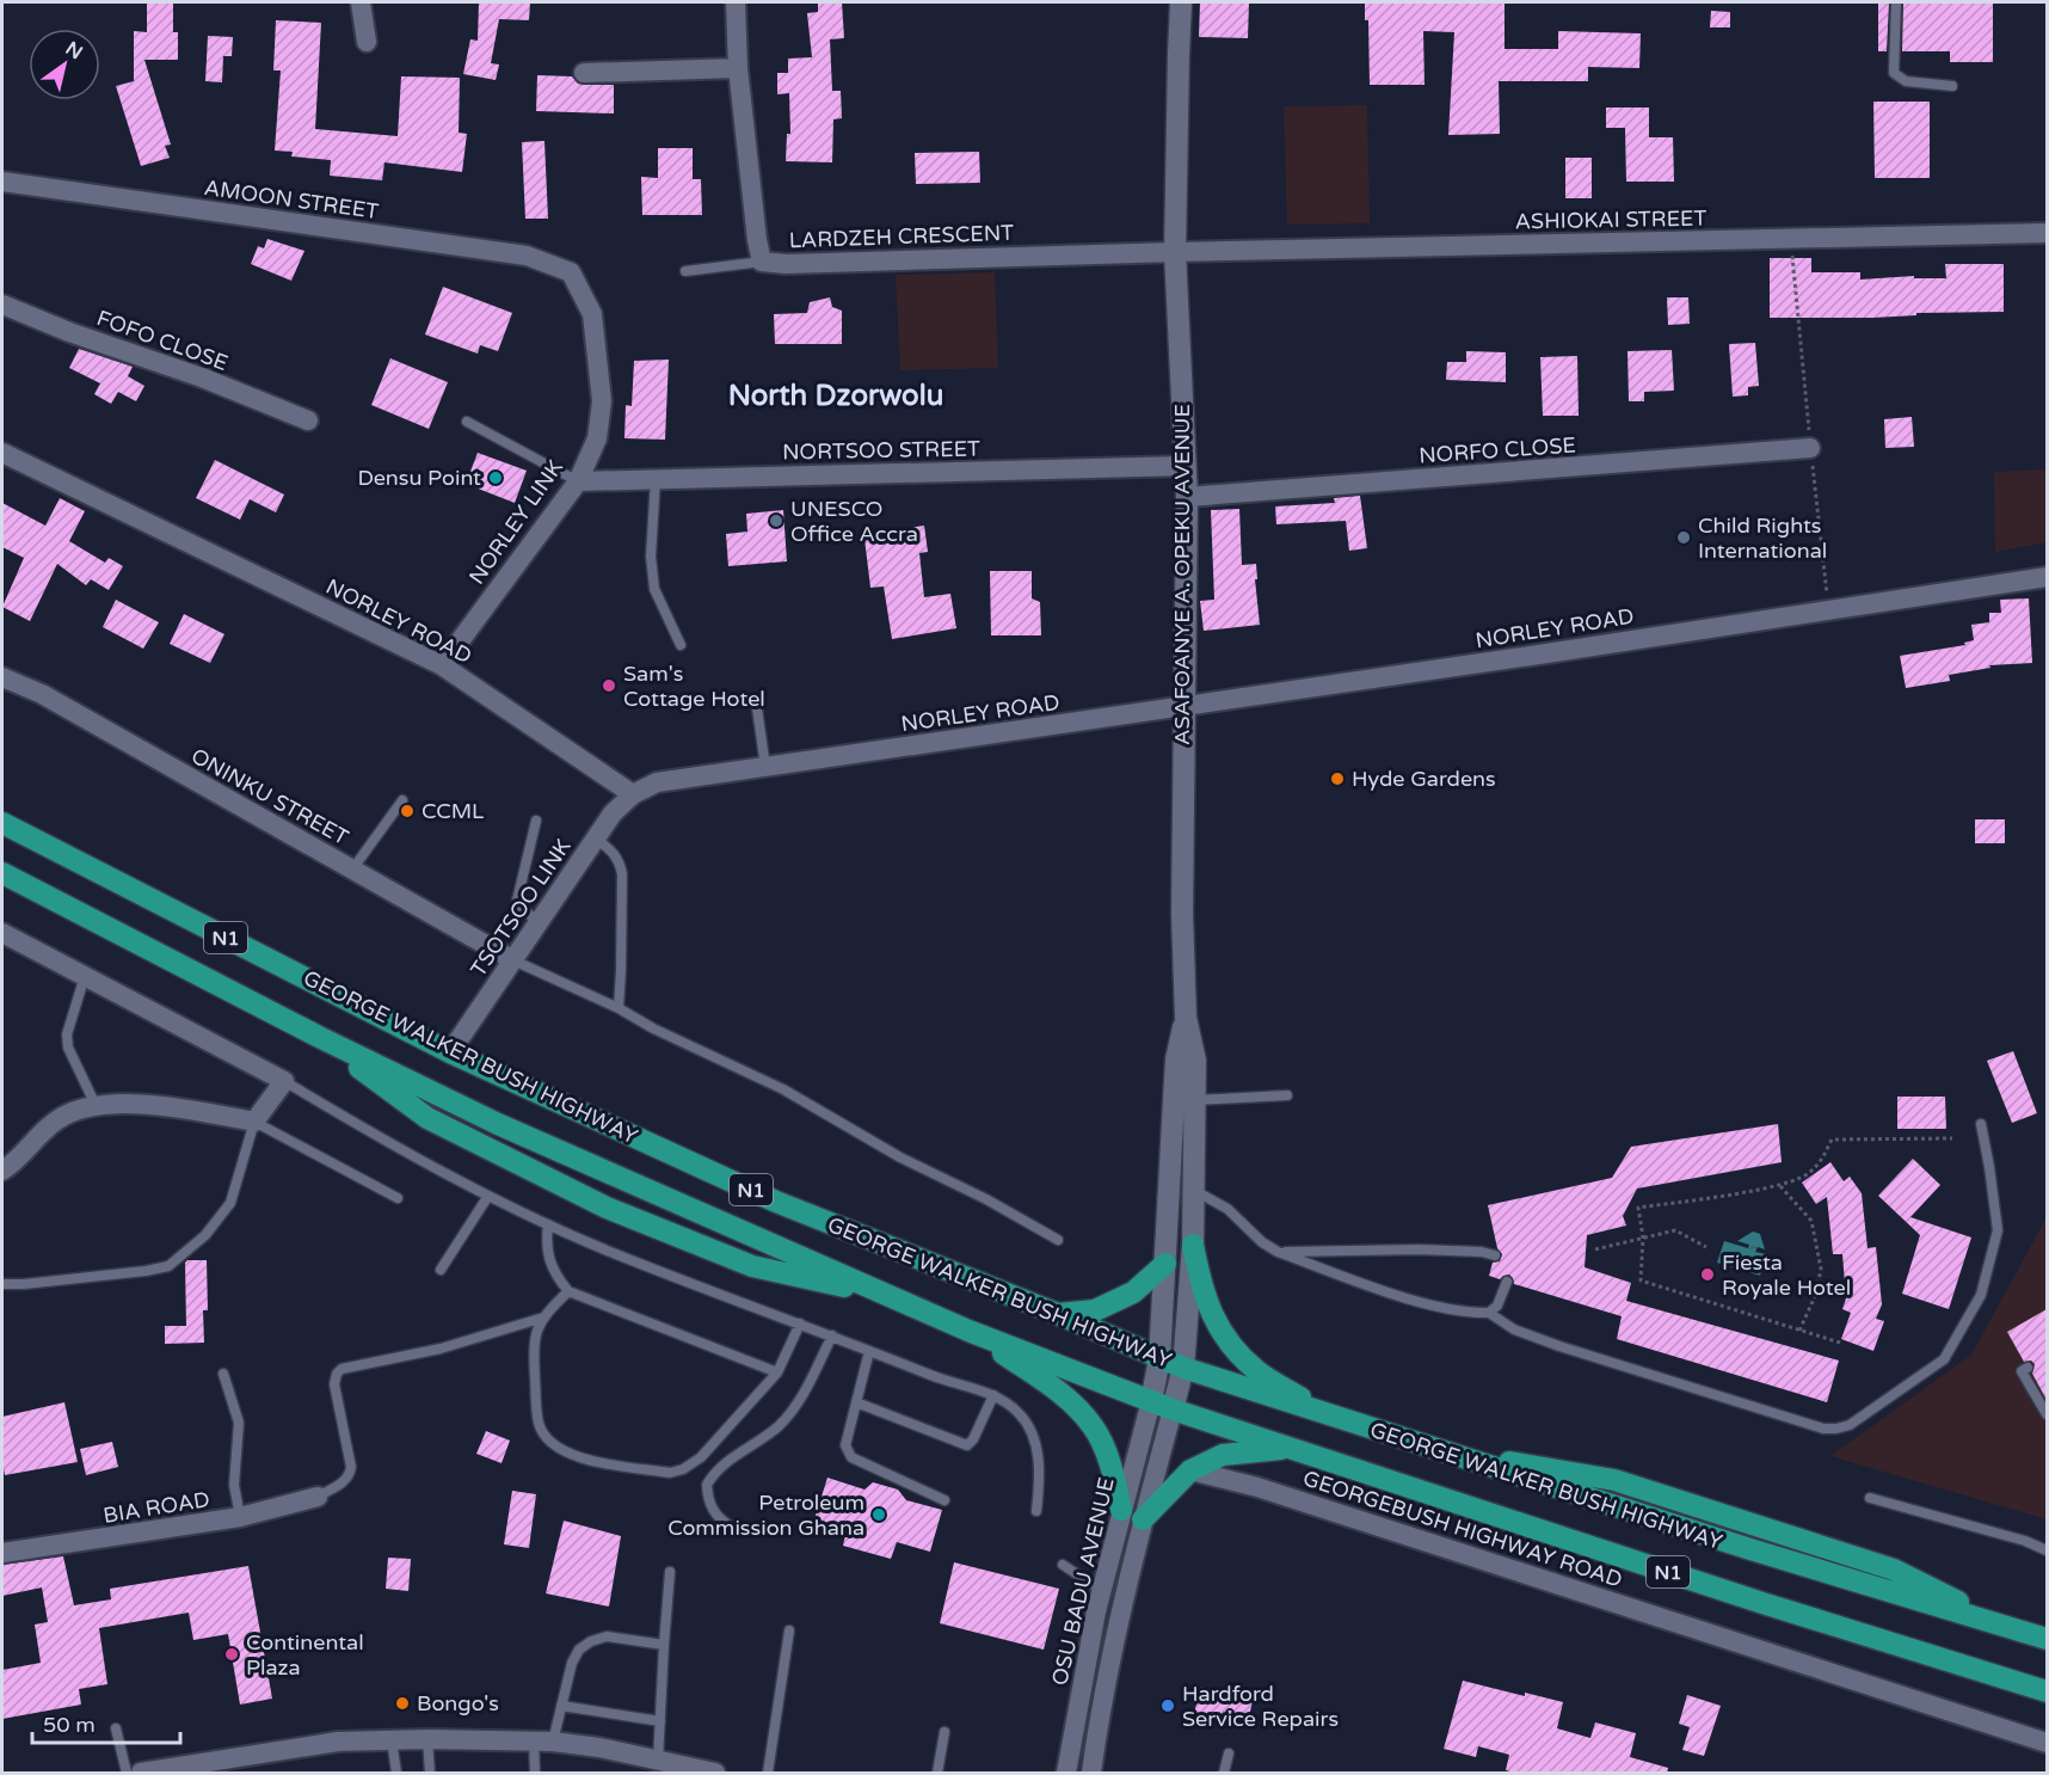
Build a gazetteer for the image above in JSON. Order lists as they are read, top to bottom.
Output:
{
  "streets": {
    "highway": ["N1", "GEORGE WALKER BUSH HIGHWAY"],
    "main road": ["ASAFOANYE A. OPEKU AVENUE"],
    "street": [
      "AMOON STREET",
      "ASHIOKAI STREET",
      "LARDZEH CRESCENT",
      "FOFO CLOSE",
      "NORTSOO STREET",
      "NORFO CLOSE",
      "NORLEY LINK",
      "NORLEY ROAD",
      "ONINKU STREET",
      "TSOTSOO LINK",
      "BIA ROAD",
      "GEORGEBUSH HIGHWAY ROAD",
      "OSU BADU AVENUE"
    ]
  },
  "crossings": [
    ["AMOON STREET", "NORLEY LINK"],
    ["ASHIOKAI STREET", "LARDZEH CRESCENT"],
    ["ASHIOKAI STREET", "ASAFOANYE A. OPEKU AVENUE"],
    ["LARDZEH CRESCENT", "ASAFOANYE A. OPEKU AVENUE"],
    ["NORTSOO STREET", "NORLEY LINK"],
    ["NORTSOO STREET", "ASAFOANYE A. OPEKU AVENUE"],
    ["NORFO CLOSE", "ASAFOANYE A. OPEKU AVENUE"],
    ["NORLEY LINK", "NORLEY ROAD"],
    ["ASAFOANYE A. OPEKU AVENUE", "NORLEY ROAD"],
    ["ASAFOANYE A. OPEKU AVENUE", "GEORGE WALKER BUSH HIGHWAY"],
    ["ASAFOANYE A. OPEKU AVENUE", "OSU BADU AVENUE"],
    ["NORLEY ROAD", "TSOTSOO LINK"],
    ["ONINKU STREET", "TSOTSOO LINK"],
    ["TSOTSOO LINK", "GEORGE WALKER BUSH HIGHWAY"],
    ["GEORGE WALKER BUSH HIGHWAY", "OSU BADU AVENUE"]
  ],
  "districts": ["North Dzorwolu"],
  "places": [
    "Densu Point",
    "UNESCO Office Accra",
    "Child Rights International",
    "Sam's Cottage Hotel",
    "Hyde Gardens",
    "CCML",
    "Fiesta Royale Hotel",
    "Petroleum Commission Ghana",
    "Continental Plaza",
    "Bongo's",
    "Hardford Service Repairs"
  ],
  "scale_bar": "50 m",
  "north": "top right"
}
